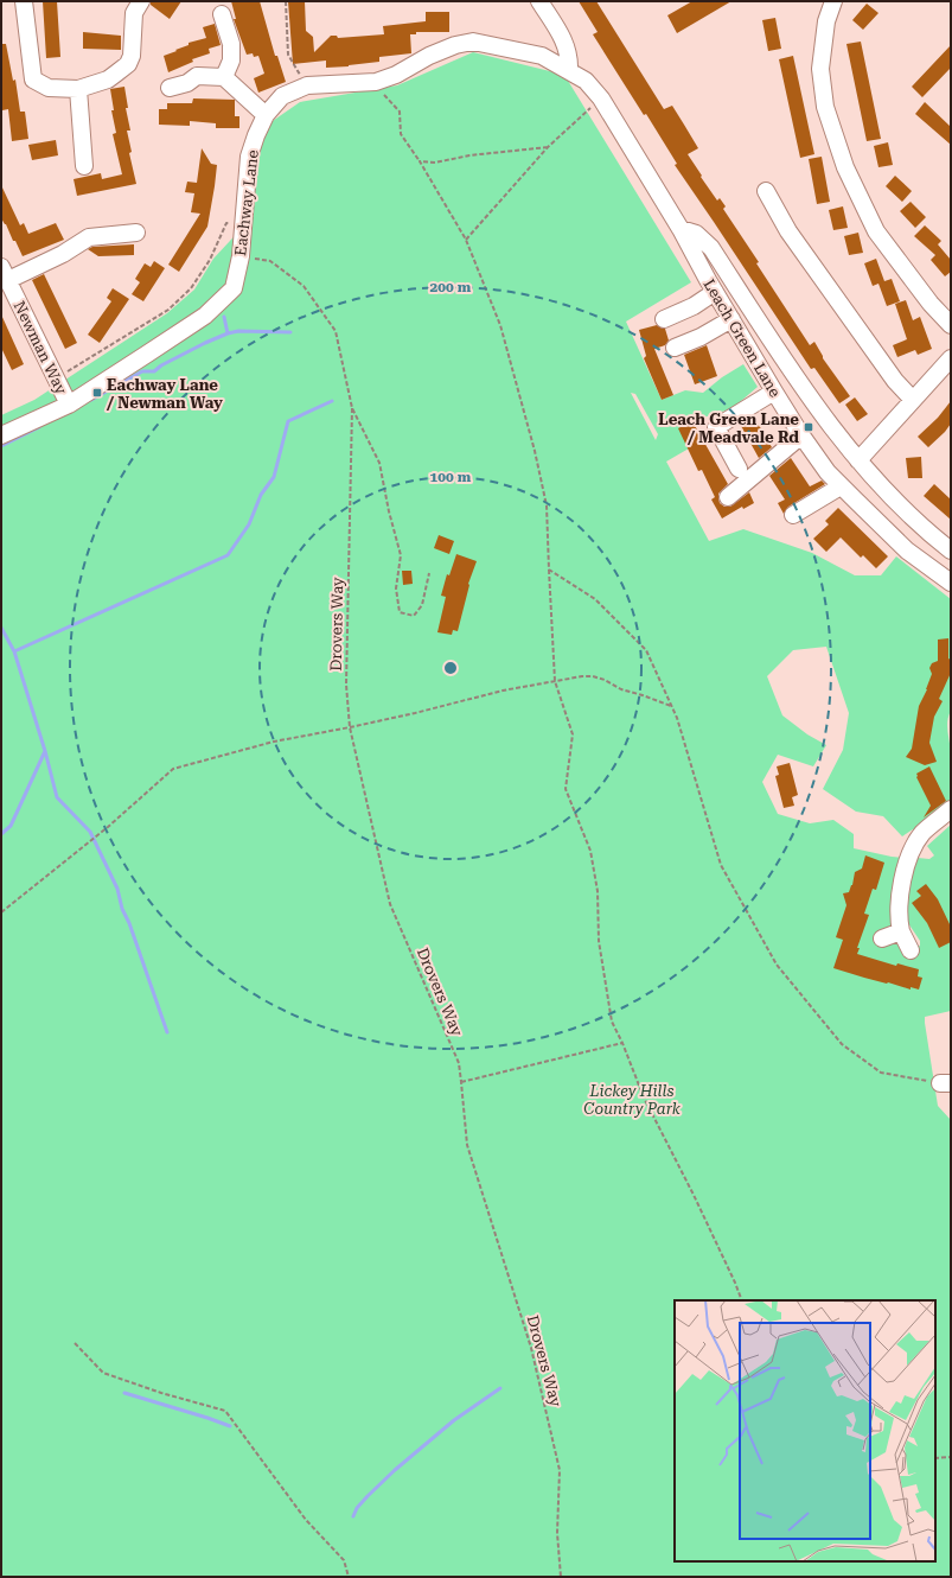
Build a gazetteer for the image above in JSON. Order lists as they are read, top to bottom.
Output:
{
  "streets": {
    "street": ["Eachway Lane", "Leach Green Lane", "Newman Way"],
    "path": ["Drovers Way"]
  },
  "crossings": [
    ["Eachway Lane", "Leach Green Lane"],
    ["Eachway Lane", "Newman Way"]
  ],
  "parks": ["Lickey Hills Country Park"],
  "places": {
    "transit": ["Eachway Lane / Newman Way", "Leach Green Lane / Meadvale Rd"]
  },
  "rings": ["200 m", "100 m"]
}
